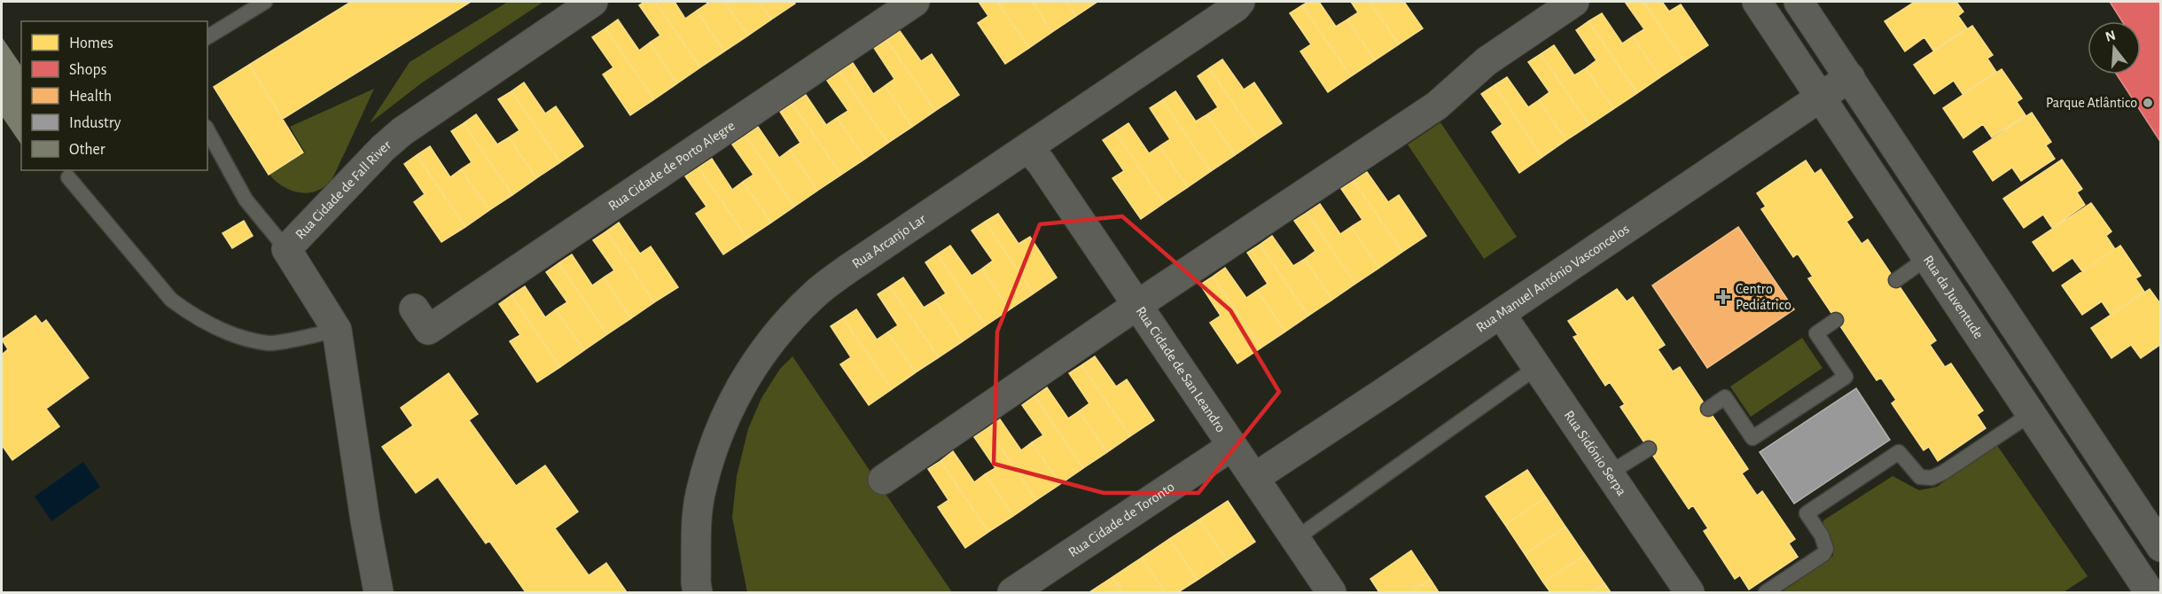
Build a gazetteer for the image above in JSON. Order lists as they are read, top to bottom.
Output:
{
  "streets": {
    "street": [
      "Rua Cidade de Porto Alegre",
      "Rua Cidade de Fall River",
      "Rua Arcanjo Lar",
      "Rua Manuel António Vasconcelos",
      "Rua da Juventude",
      "Rua Cidade de San Leandro",
      "Rua Sidónio Serpa",
      "Rua Cidade de Toronto"
    ]
  },
  "crossings": [
    ["Rua Arcanjo Lar", "Rua Cidade de San Leandro"],
    ["Rua Manuel António Vasconcelos", "Rua da Juventude"],
    ["Rua Manuel António Vasconcelos", "Rua Cidade de San Leandro"],
    ["Rua Manuel António Vasconcelos", "Rua Sidónio Serpa"],
    ["Rua Cidade de San Leandro", "Rua Cidade de Toronto"]
  ],
  "places": {
    "other": ["Parque Atlântico"],
    "health": ["Centro Pediátrico"]
  },
  "legend": [
    "Homes",
    "Shops",
    "Health",
    "Industry",
    "Other"
  ],
  "north": "top"
}
